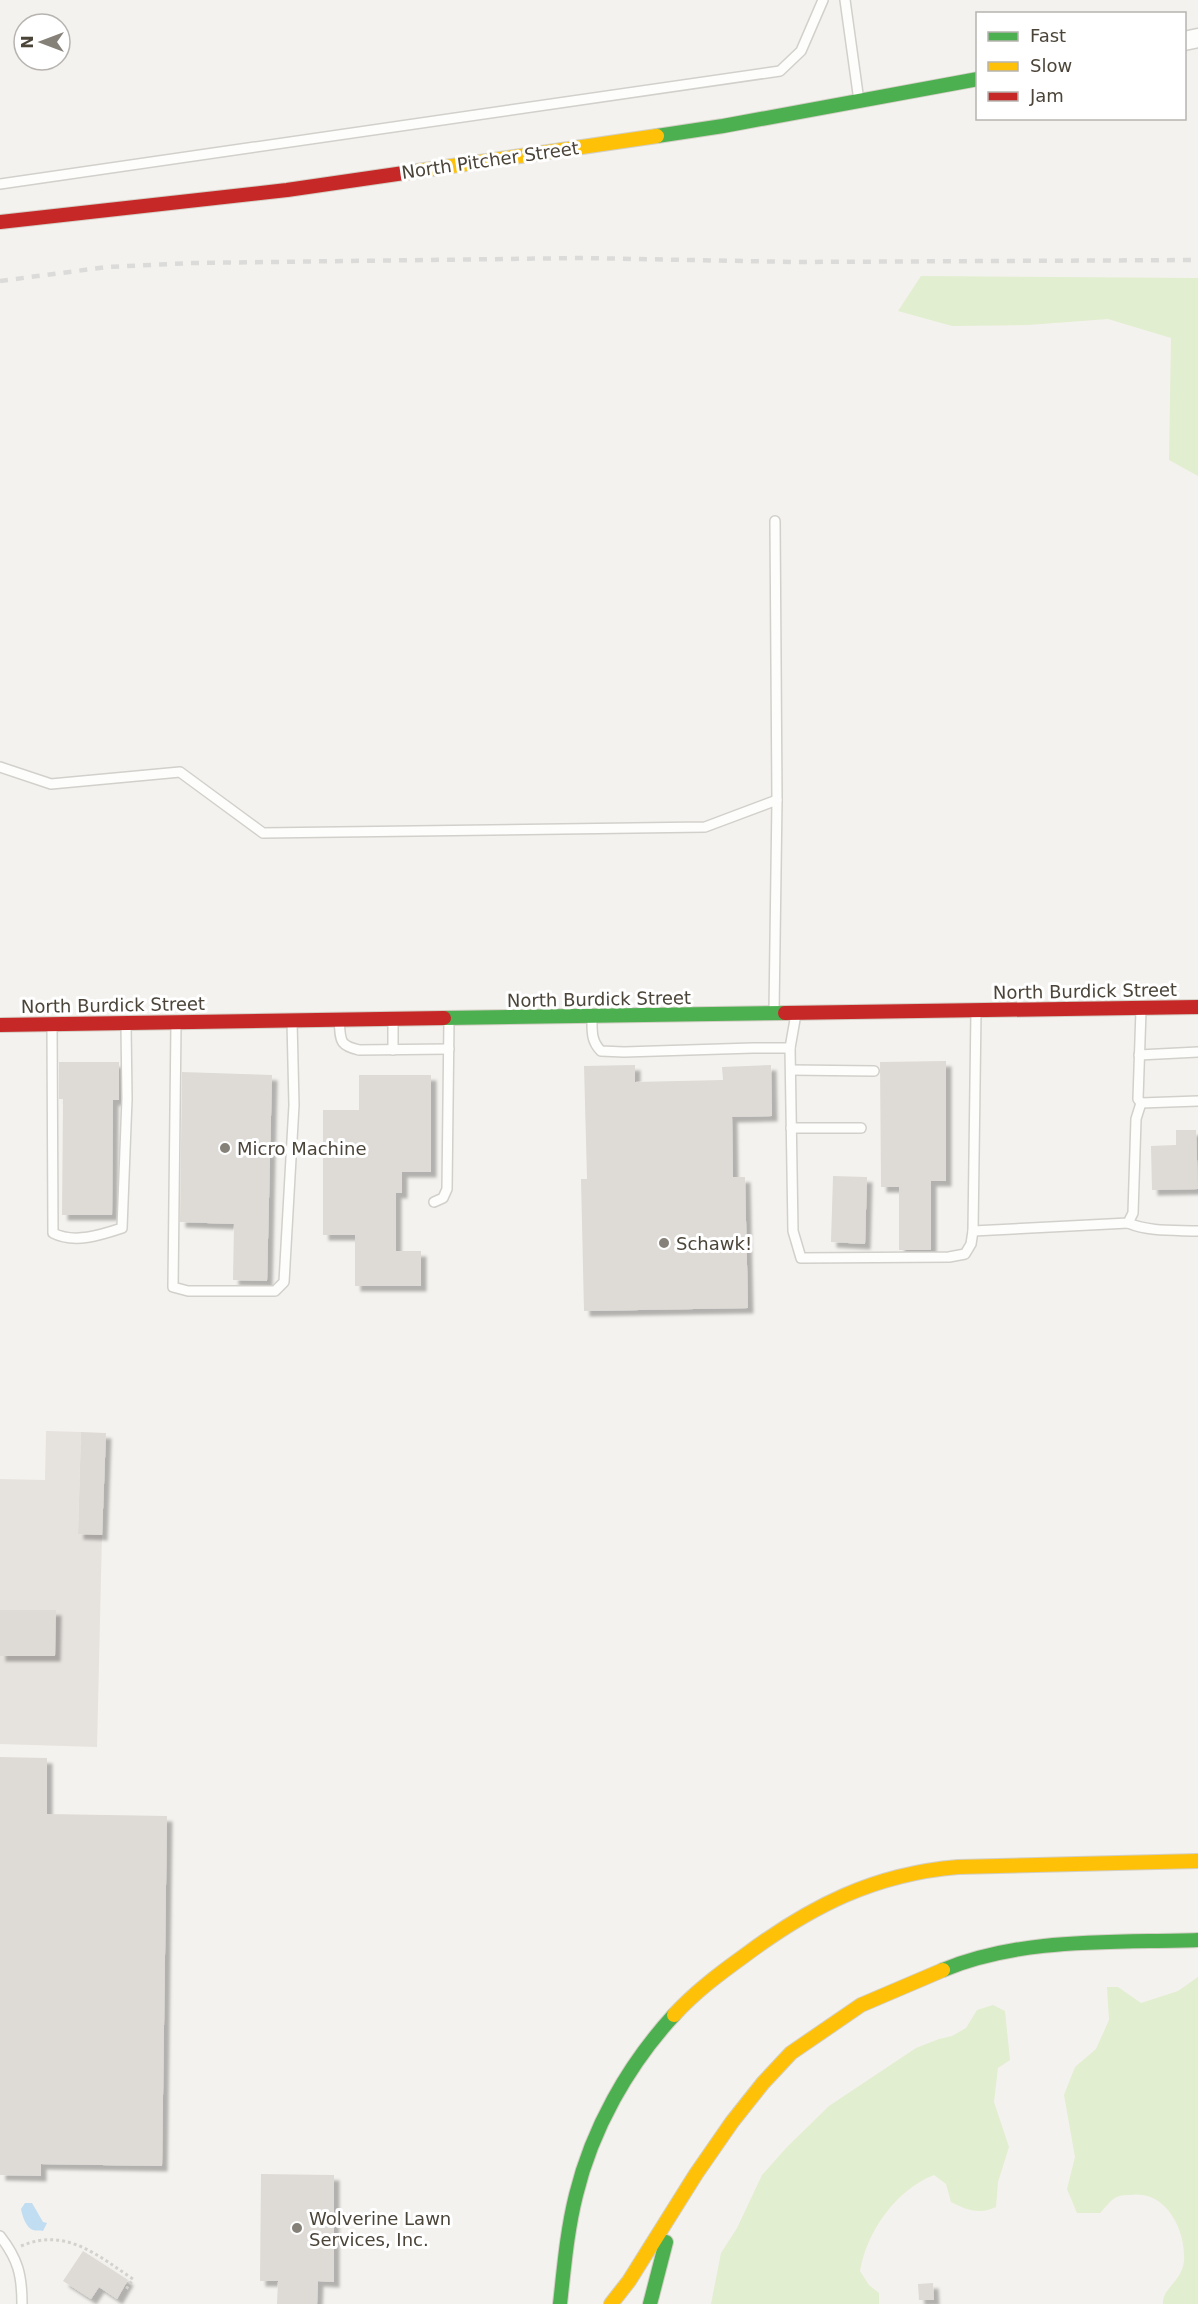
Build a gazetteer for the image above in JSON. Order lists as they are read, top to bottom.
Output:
{
  "streets": {
    "main road": ["North Pitcher Street", "North Burdick Street"]
  },
  "places": ["Micro Machine", "Schawk!", "Wolverine Lawn Services, Inc."],
  "legend": ["Fast", "Slow", "Jam"],
  "north": "left"
}
